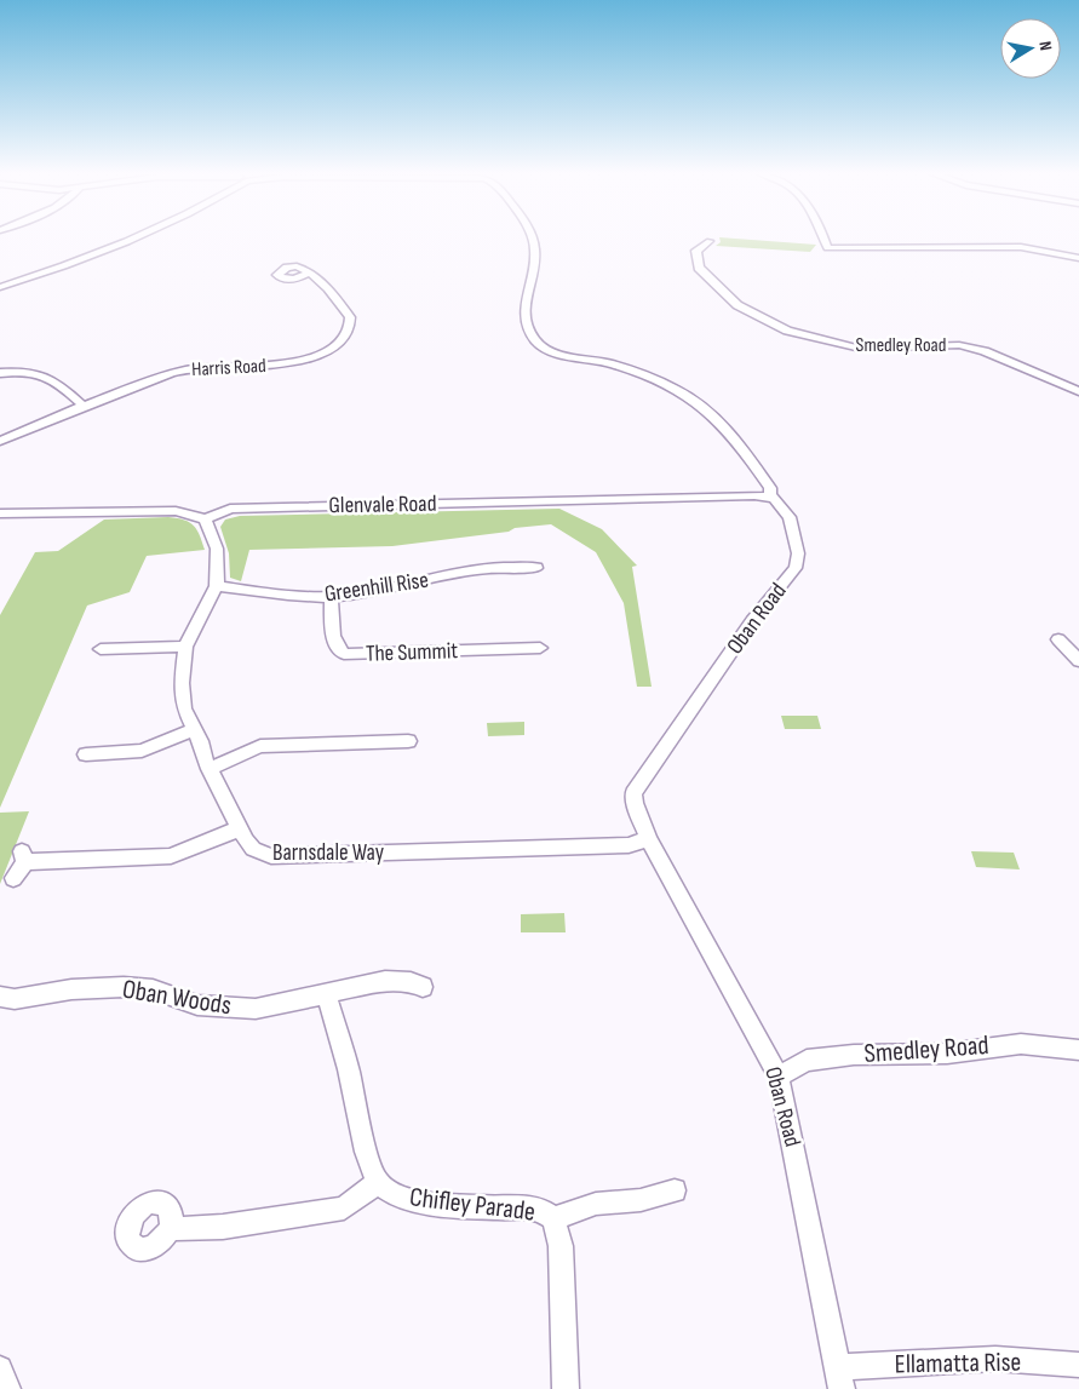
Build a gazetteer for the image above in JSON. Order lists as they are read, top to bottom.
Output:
{
  "streets": {
    "street": [
      "Smedley Road",
      "Harris Road",
      "Glenvale Road",
      "Greenhill Rise",
      "Oban Road",
      "The Summit",
      "Barnsdale Way",
      "Oban Woods",
      "Chifley Parade",
      "Ellamatta Rise"
    ]
  },
  "crossings": [
    ["Smedley Road", "Oban Road"],
    ["Glenvale Road", "Oban Road"],
    ["Glenvale Road", "Barnsdale Way"],
    ["Greenhill Rise", "The Summit"],
    ["Greenhill Rise", "Barnsdale Way"],
    ["Oban Road", "Barnsdale Way"],
    ["Oban Road", "Ellamatta Rise"],
    ["Oban Woods", "Chifley Parade"]
  ],
  "north": "right"
}
